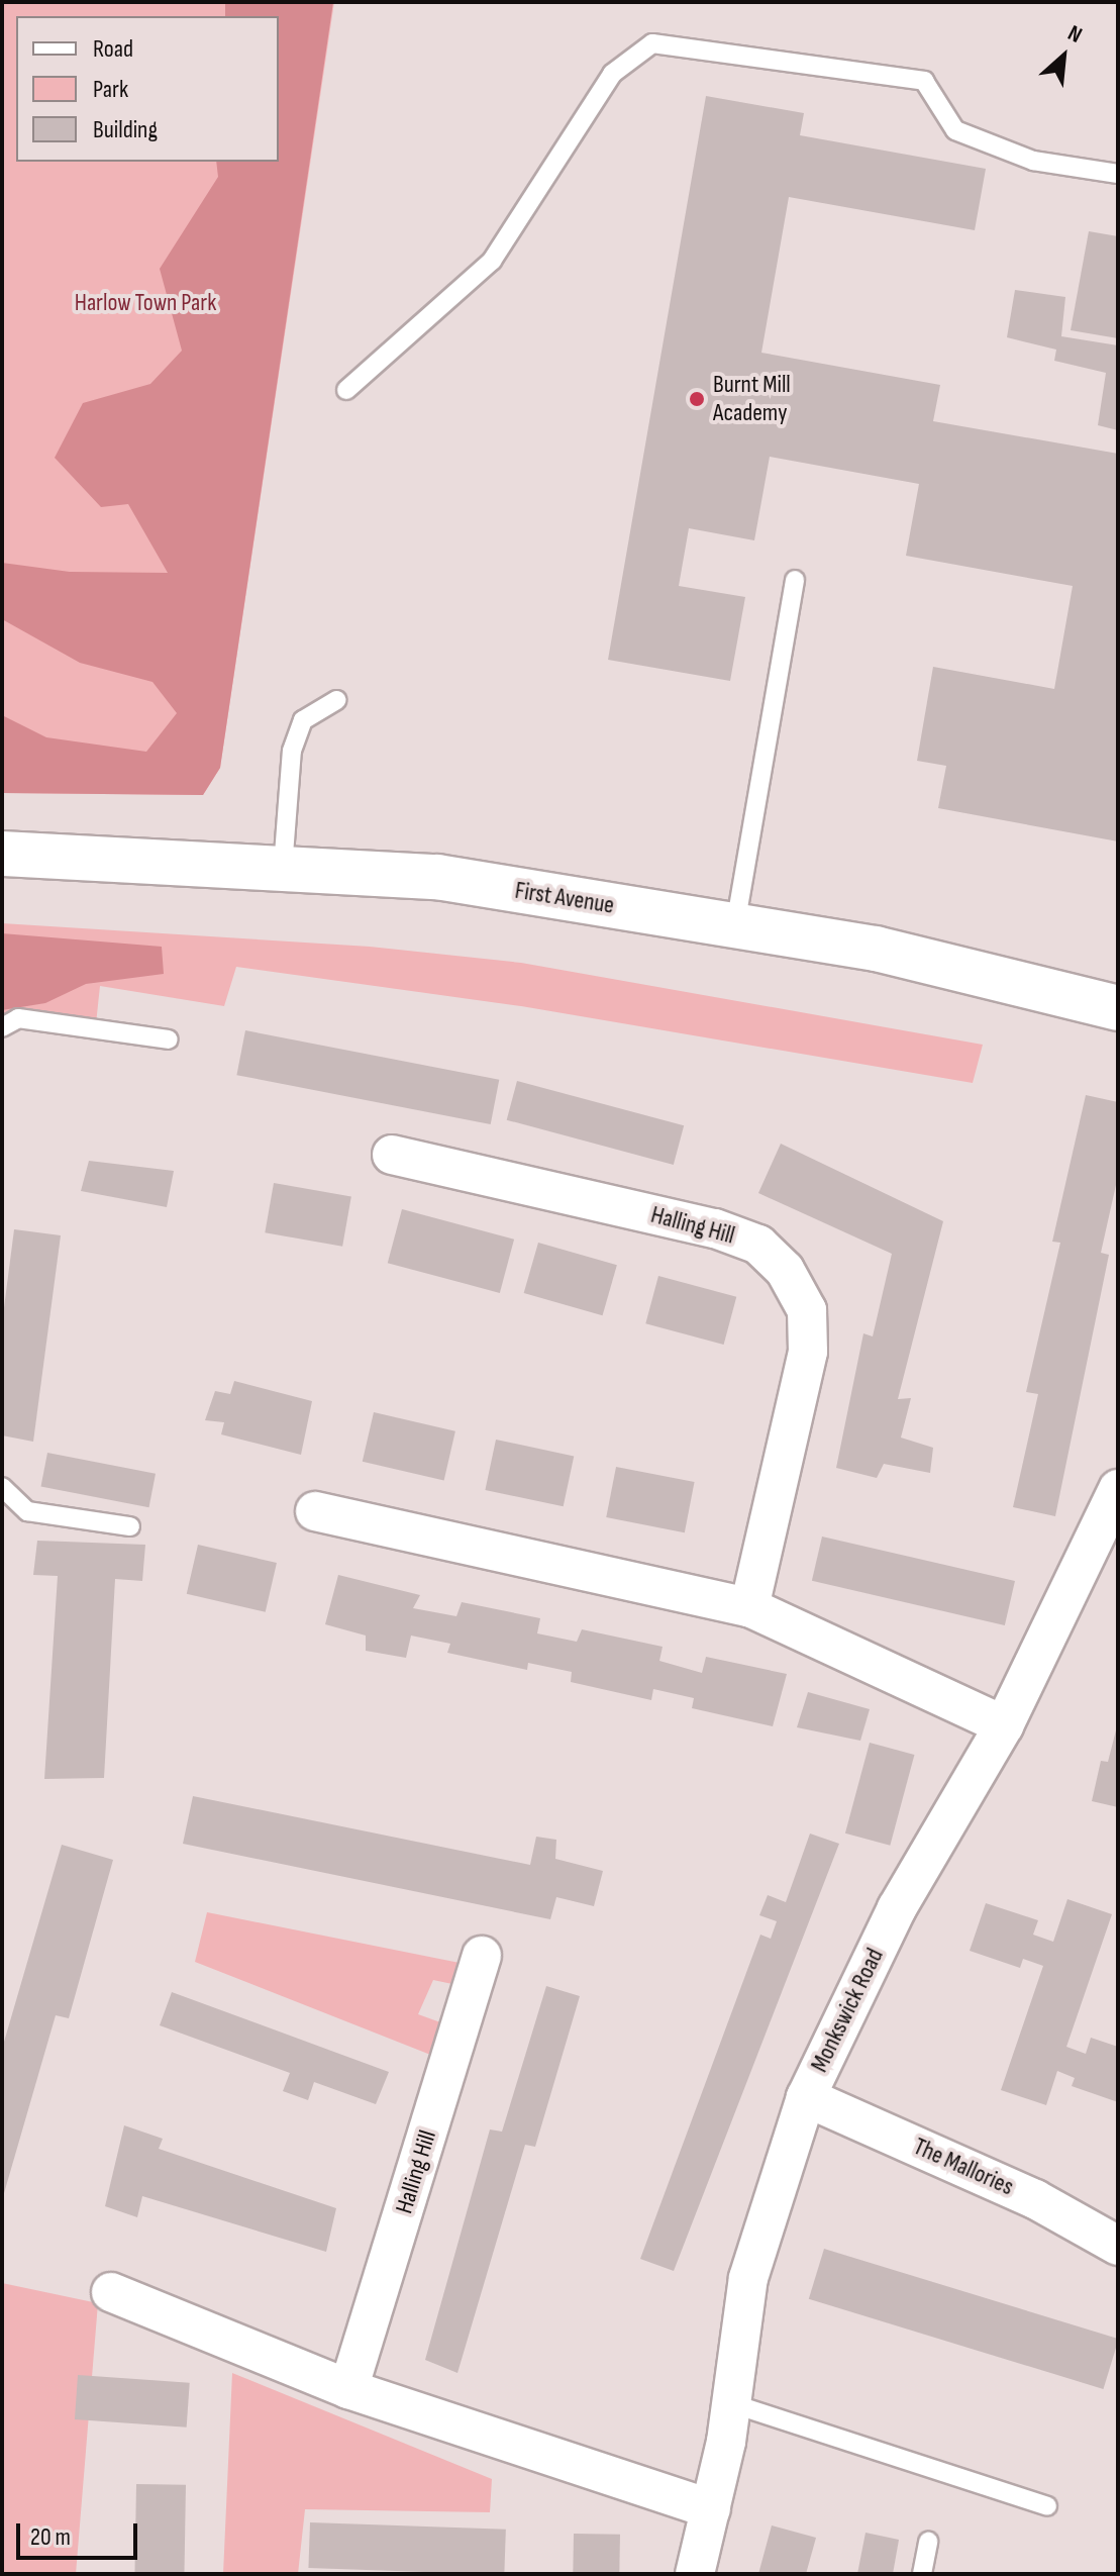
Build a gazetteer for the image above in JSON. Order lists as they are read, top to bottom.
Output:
{
  "streets": {
    "street": [
      "First Avenue",
      "Halling Hill",
      "Monkswick Road",
      "The Mallories"
    ]
  },
  "crossings": [
    ["Monkswick Road", "The Mallories"]
  ],
  "parks": ["Harlow Town Park"],
  "places": ["Burnt Mill Academy"],
  "legend": ["Road", "Park", "Building"],
  "scale_bar": "20 m",
  "north": "top right"
}
